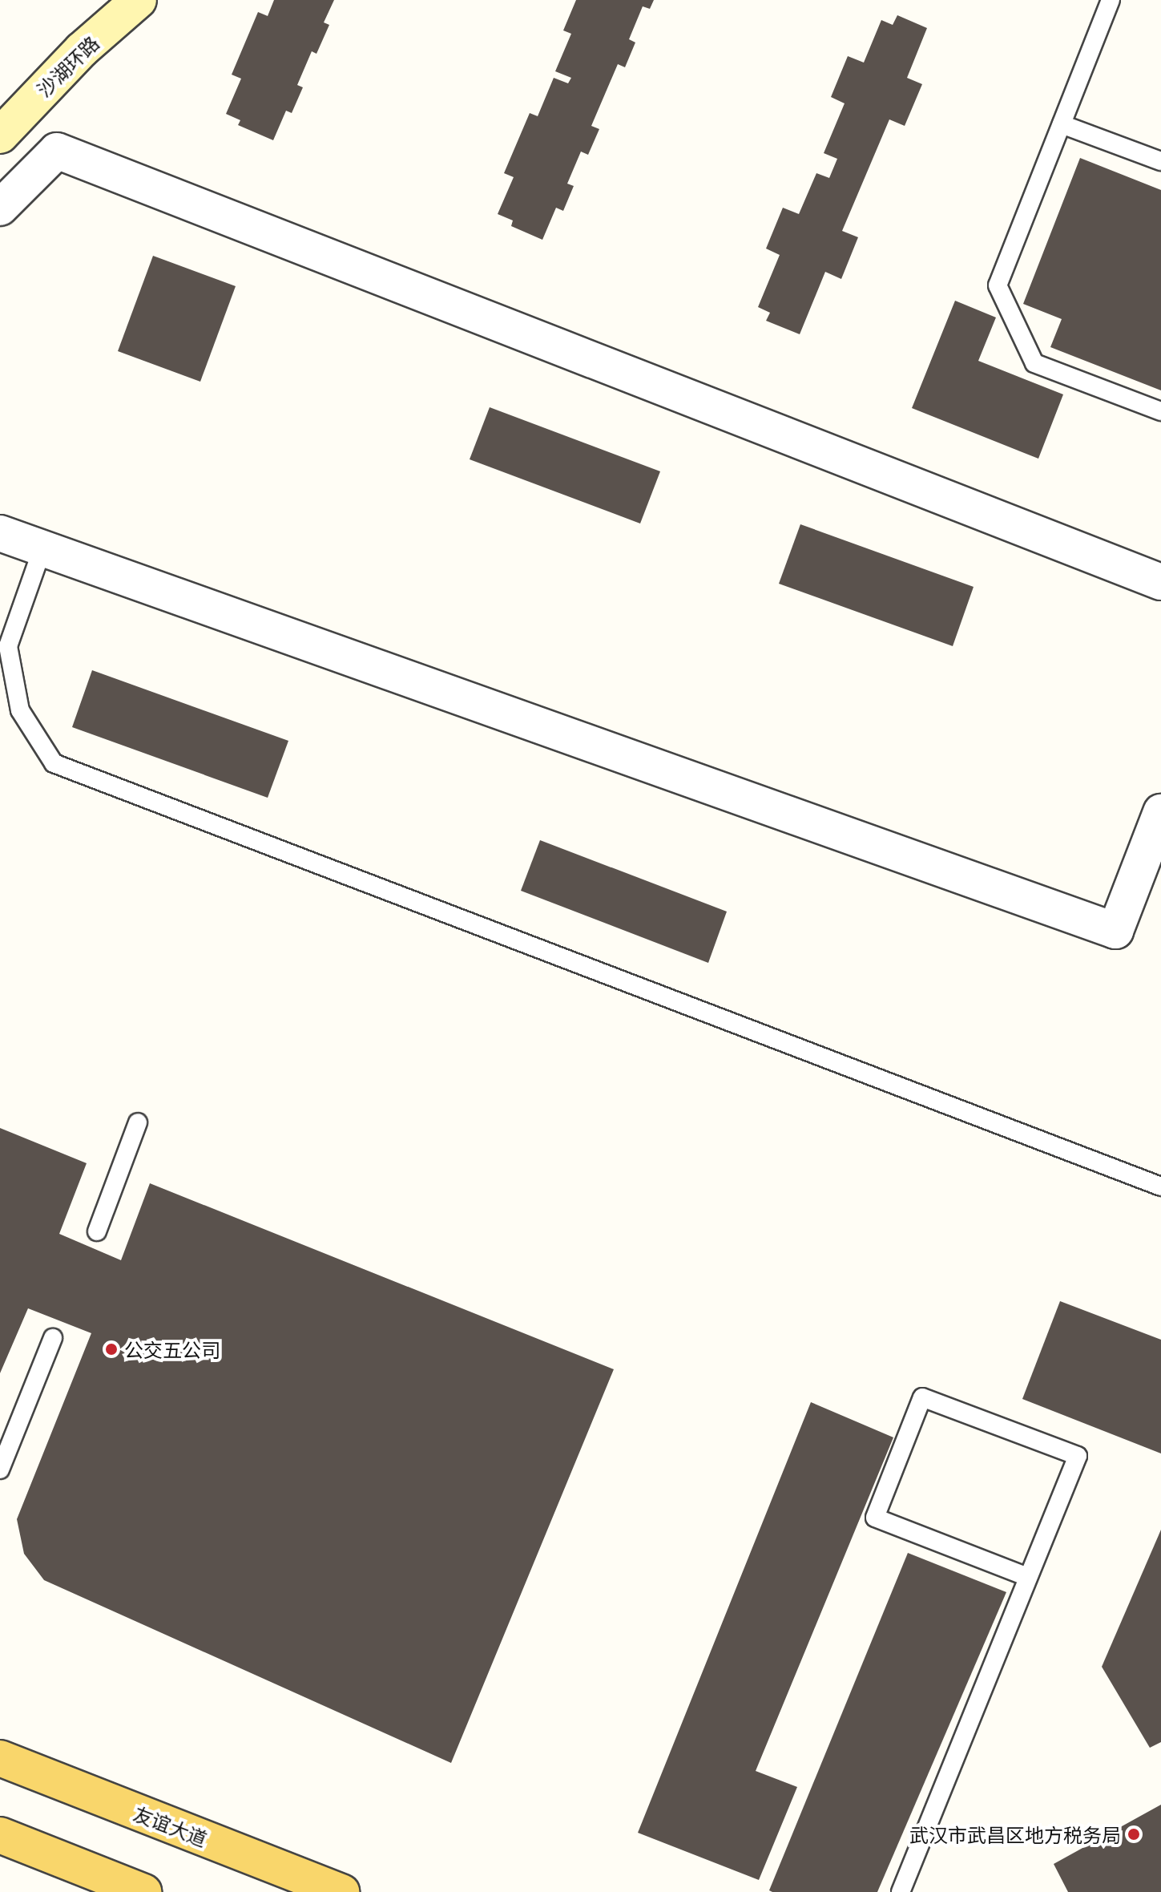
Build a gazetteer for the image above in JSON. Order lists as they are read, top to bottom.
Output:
{
  "streets": {
    "main road": ["沙湖环路", "友谊大道"]
  },
  "places": ["公交五公司", "武汉市武昌区地方税务局"]
}
